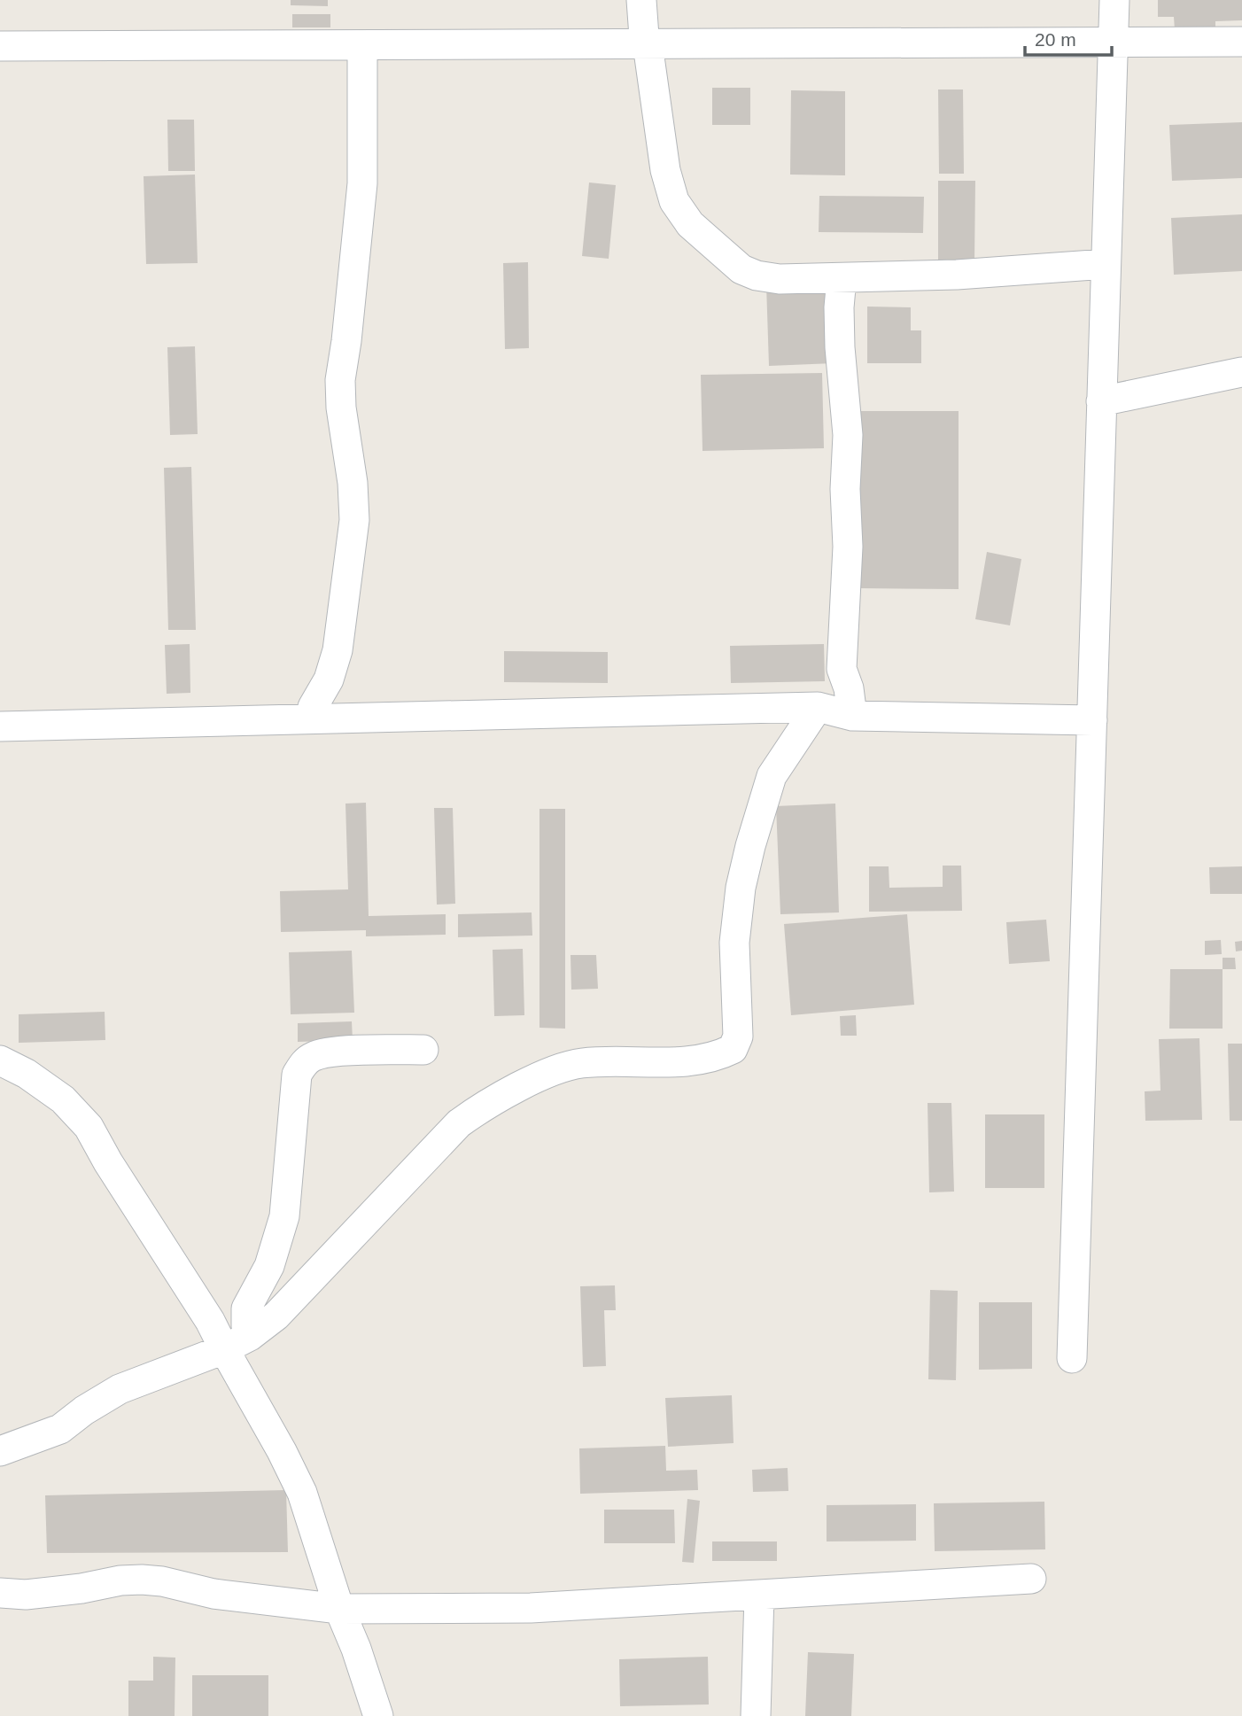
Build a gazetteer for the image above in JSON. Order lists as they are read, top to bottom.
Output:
{
  "scale_bar": "20 m"
}
